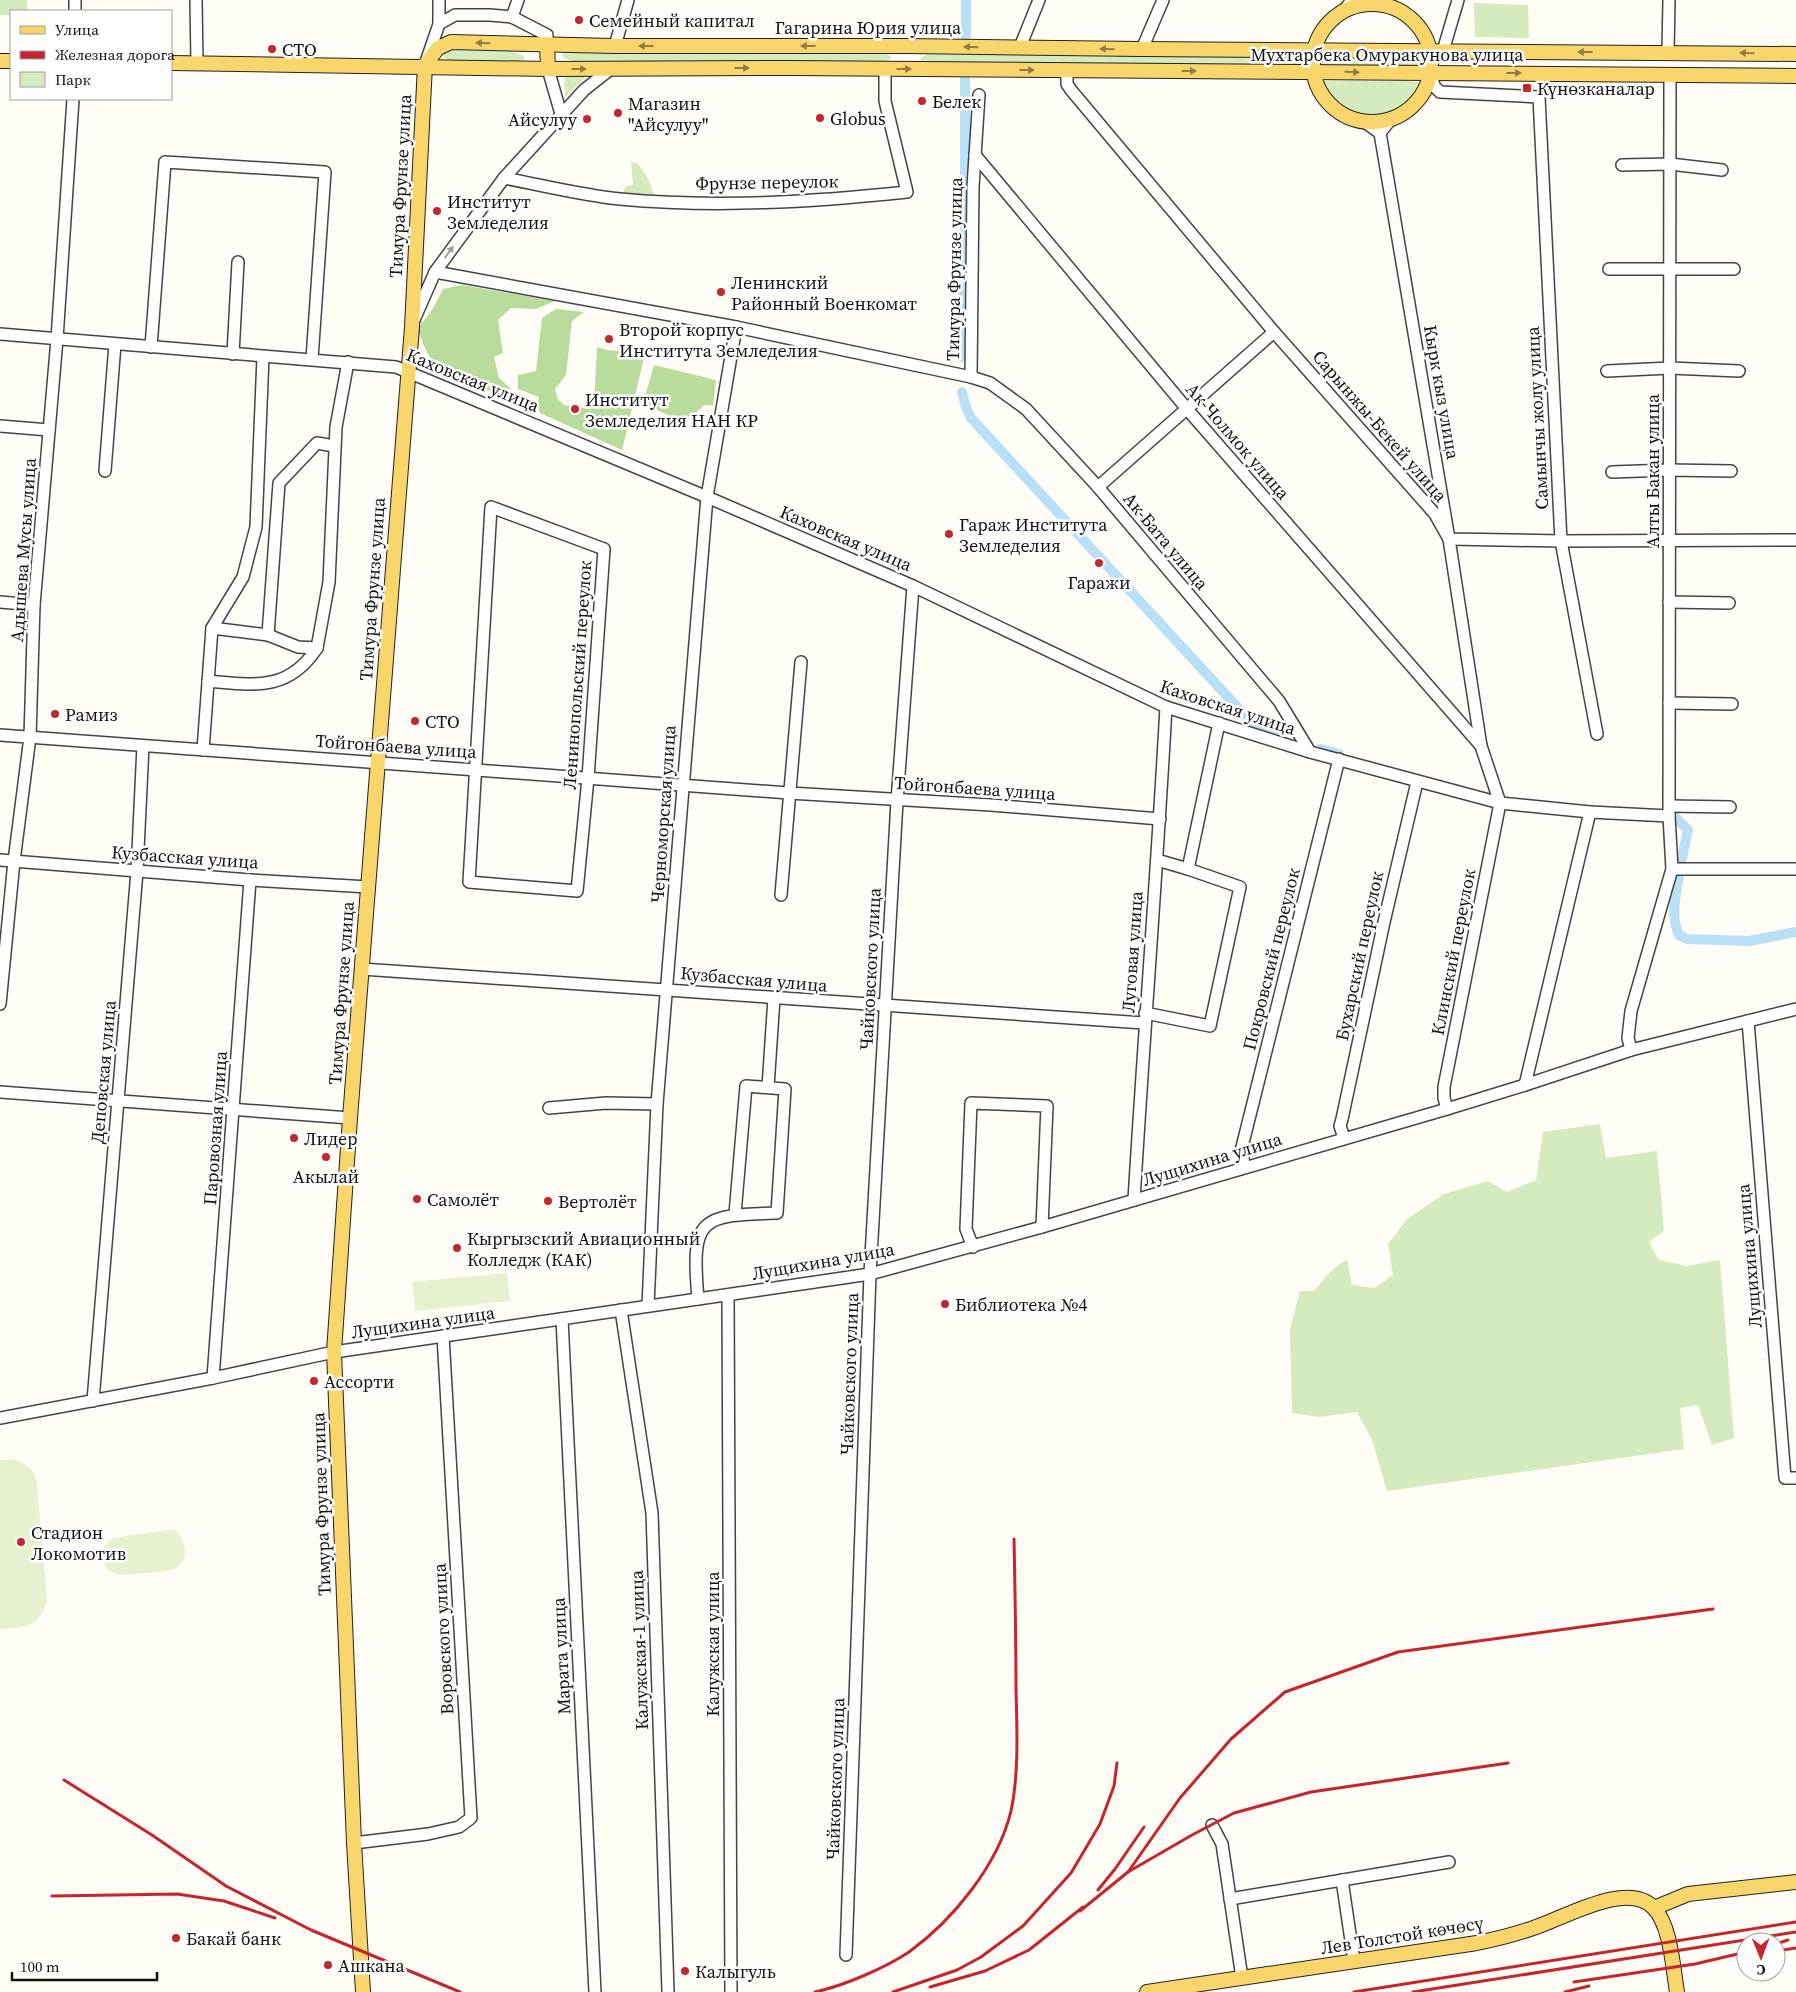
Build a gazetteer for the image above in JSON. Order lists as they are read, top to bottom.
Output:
{
  "streets": {
    "main road": [
      "Гагарина Юрия улица",
      "Мухтарбека Омуракунова улица",
      "Тимура Фрунзе улица",
      "Лев Толстой көчөсү"
    ],
    "street": [
      "Фрунзе переулок",
      "Каховская улица",
      "Кырк кыз улица",
      "Самынчы жолу улица",
      "Сарынжы-Бекей улица",
      "Ак-Чолмок улица",
      "Алты Бакан улица",
      "Ак-Бата улица",
      "Адышева Мусы улица",
      "Ленинопольский переулок",
      "Тойгонбаева улица",
      "Черноморская улица",
      "Кузбасская улица",
      "Луговая улица",
      "Клинский переулок",
      "Бухарский переулок",
      "Покровский переулок",
      "Чайковского улица",
      "Деповская улица",
      "Паровозная улица",
      "Лущихина улица",
      "Воровского улица",
      "Калужская улица",
      "Калужская-1 улица",
      "Марата улица"
    ]
  },
  "crossings": [
    ["Гагарина Юрия улица", "Мухтарбека Омуракунова улица"],
    ["Гагарина Юрия улица", "Тимура Фрунзе улица"],
    ["Мухтарбека Омуракунова улица", "Фрунзе переулок"],
    ["Мухтарбека Омуракунова улица", "Самынчы жолу улица"],
    ["Мухтарбека Омуракунова улица", "Сарынжы-Бекей улица"],
    ["Мухтарбека Омуракунова улица", "Алты Бакан улица"],
    ["Тимура Фрунзе улица", "Каховская улица"],
    ["Тимура Фрунзе улица", "Ак-Чолмок улица"],
    ["Тимура Фрунзе улица", "Ак-Бата улица"],
    ["Тимура Фрунзе улица", "Тойгонбаева улица"],
    ["Тимура Фрунзе улица", "Черноморская улица"],
    ["Тимура Фрунзе улица", "Кузбасская улица"],
    ["Тимура Фрунзе улица", "Лущихина улица"],
    ["Тимура Фрунзе улица", "Воровского улица"],
    ["Каховская улица", "Кырк кыз улица"],
    ["Каховская улица", "Алты Бакан улица"],
    ["Каховская улица", "Ак-Бата улица"],
    ["Каховская улица", "Адышева Мусы улица"],
    ["Каховская улица", "Черноморская улица"],
    ["Каховская улица", "Луговая улица"],
    ["Каховская улица", "Клинский переулок"],
    ["Каховская улица", "Бухарский переулок"],
    ["Каховская улица", "Покровский переулок"],
    ["Каховская улица", "Чайковского улица"],
    ["Кырк кыз улица", "Сарынжы-Бекей улица"],
    ["Кырк кыз улица", "Ак-Чолмок улица"],
    ["Кырк кыз улица", "Клинский переулок"],
    ["Адышева Мусы улица", "Тойгонбаева улица"],
    ["Адышева Мусы улица", "Кузбасская улица"],
    ["Ленинопольский переулок", "Тойгонбаева улица"],
    ["Тойгонбаева улица", "Черноморская улица"],
    ["Тойгонбаева улица", "Луговая улица"],
    ["Тойгонбаева улица", "Чайковского улица"],
    ["Тойгонбаева улица", "Деповская улица"],
    ["Черноморская улица", "Кузбасская улица"],
    ["Черноморская улица", "Лущихина улица"],
    ["Кузбасская улица", "Луговая улица"],
    ["Кузбасская улица", "Чайковского улица"],
    ["Кузбасская улица", "Деповская улица"],
    ["Кузбасская улица", "Паровозная улица"],
    ["Луговая улица", "Лущихина улица"],
    ["Клинский переулок", "Лущихина улица"],
    ["Бухарский переулок", "Лущихина улица"],
    ["Покровский переулок", "Лущихина улица"],
    ["Чайковского улица", "Лущихина улица"],
    ["Деповская улица", "Лущихина улица"],
    ["Паровозная улица", "Лущихина улица"],
    ["Лущихина улица", "Воровского улица"],
    ["Лущихина улица", "Калужская улица"],
    ["Лущихина улица", "Калужская-1 улица"],
    ["Лущихина улица", "Марата улица"]
  ],
  "places": {
    "other": [
      "Семейный капитал",
      "CTO",
      "Белек",
      "Магазин \"Айсулуу\"",
      "Globus",
      "Айсулуу",
      "Институт Земледелия",
      "Ленинский Районный Военкомат",
      "Второй корпус Института Земледелия",
      "Институт Земледелия НАН КР",
      "Гараж Института Земледелия",
      "Гаражи",
      "Рамиз",
      "СТО",
      "Лидер",
      "Акылай",
      "Самолёт",
      "Вертолёт",
      "Кыргызский Авиационный Колледж (КАК)",
      "Библиотека №4",
      "Ассорти",
      "Стадион Локомотив",
      "Бакай банк",
      "Ашкана",
      "Калыгуль"
    ],
    "transit": ["Күнөзканалар"]
  },
  "legend": ["Улица", "Железная дорога", "Парк"],
  "scale_bar": "100 m",
  "north": "bottom"
}
